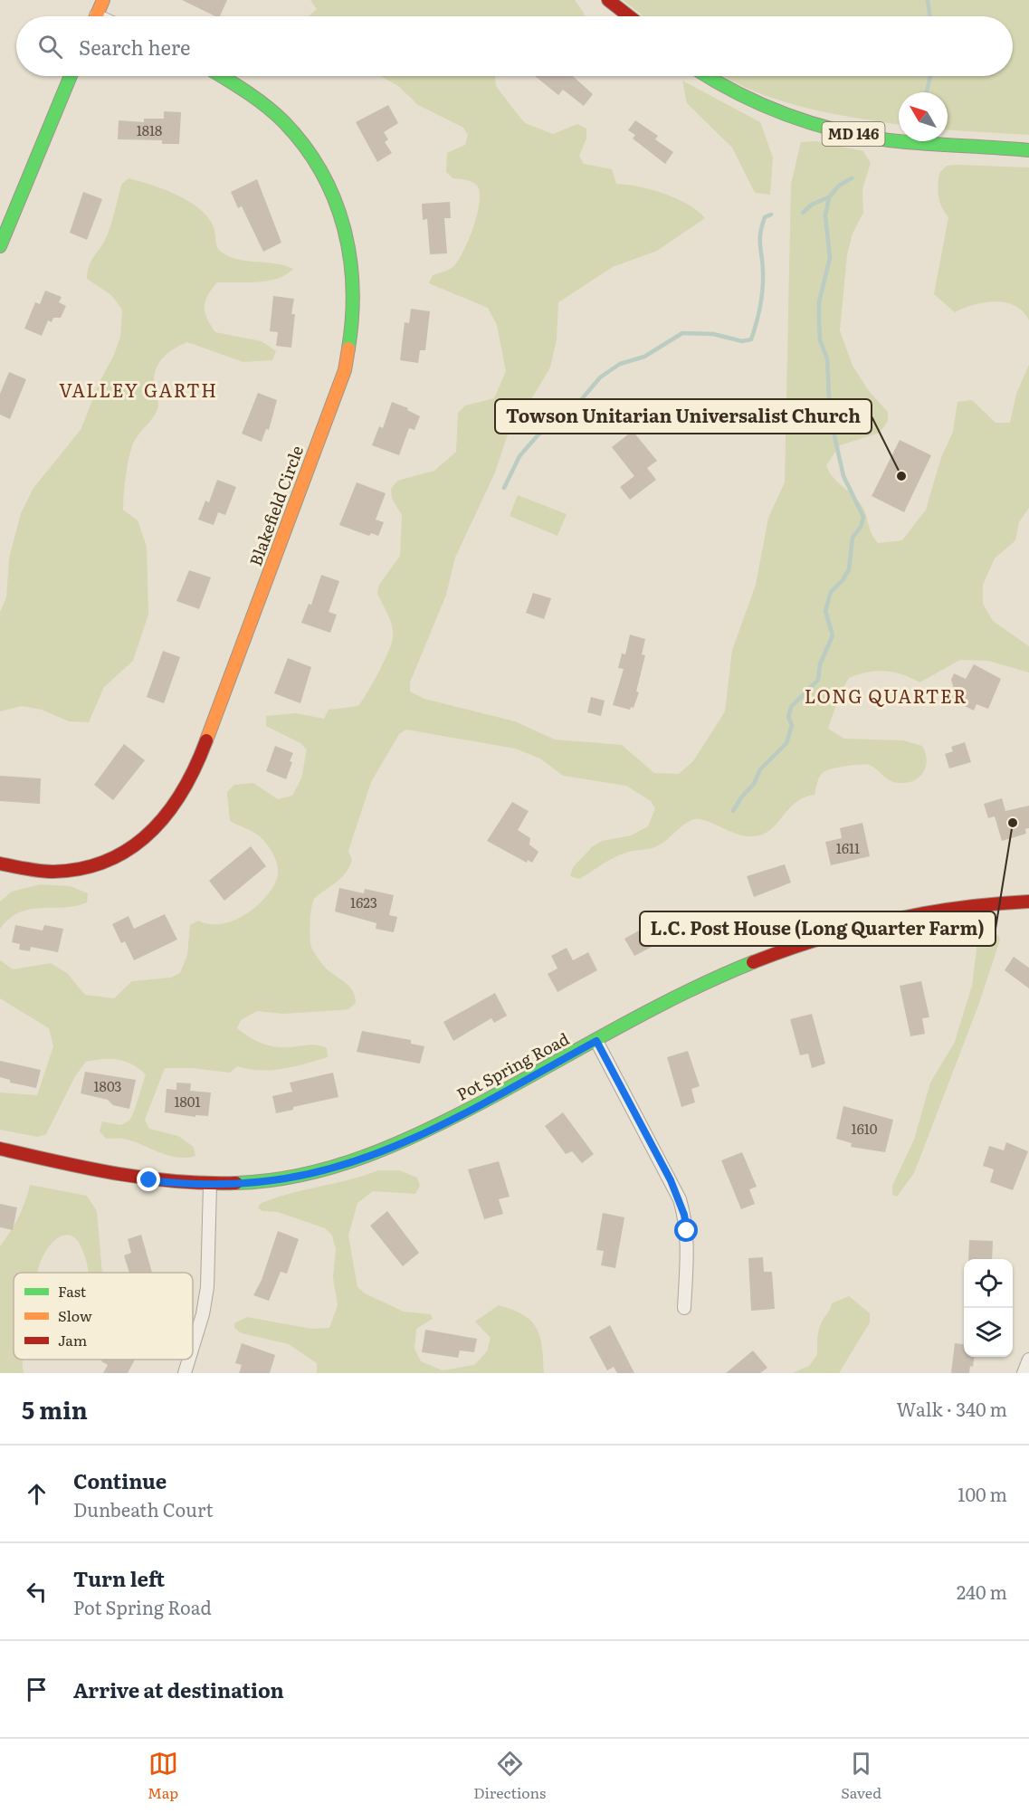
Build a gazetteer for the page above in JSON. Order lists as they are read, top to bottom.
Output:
{
  "streets": {
    "street": ["MD 146", "Blakefield Circle", "Pot Spring Road"]
  },
  "districts": ["VALLEY GARTH", "LONG QUARTER"],
  "places": ["Towson Unitarian Universalist Church", "L.C. Post House (Long Quarter Farm)"],
  "house_numbers": [
    "1818",
    "1611",
    "1623",
    "1803",
    "1801",
    "1610"
  ],
  "legend": ["Fast", "Slow", "Jam"],
  "north": "top left",
  "page": {
    "search": "Search here",
    "heading": ["5 min", "Walk · 340 m"],
    "list": [
      ["Continue", "Dunbeath Court", "100 m"],
      ["Turn left", "Pot Spring Road", "240 m"],
      "Arrive at destination"
    ],
    "nav": ["Map", "Directions", "Saved"]
  }
}
